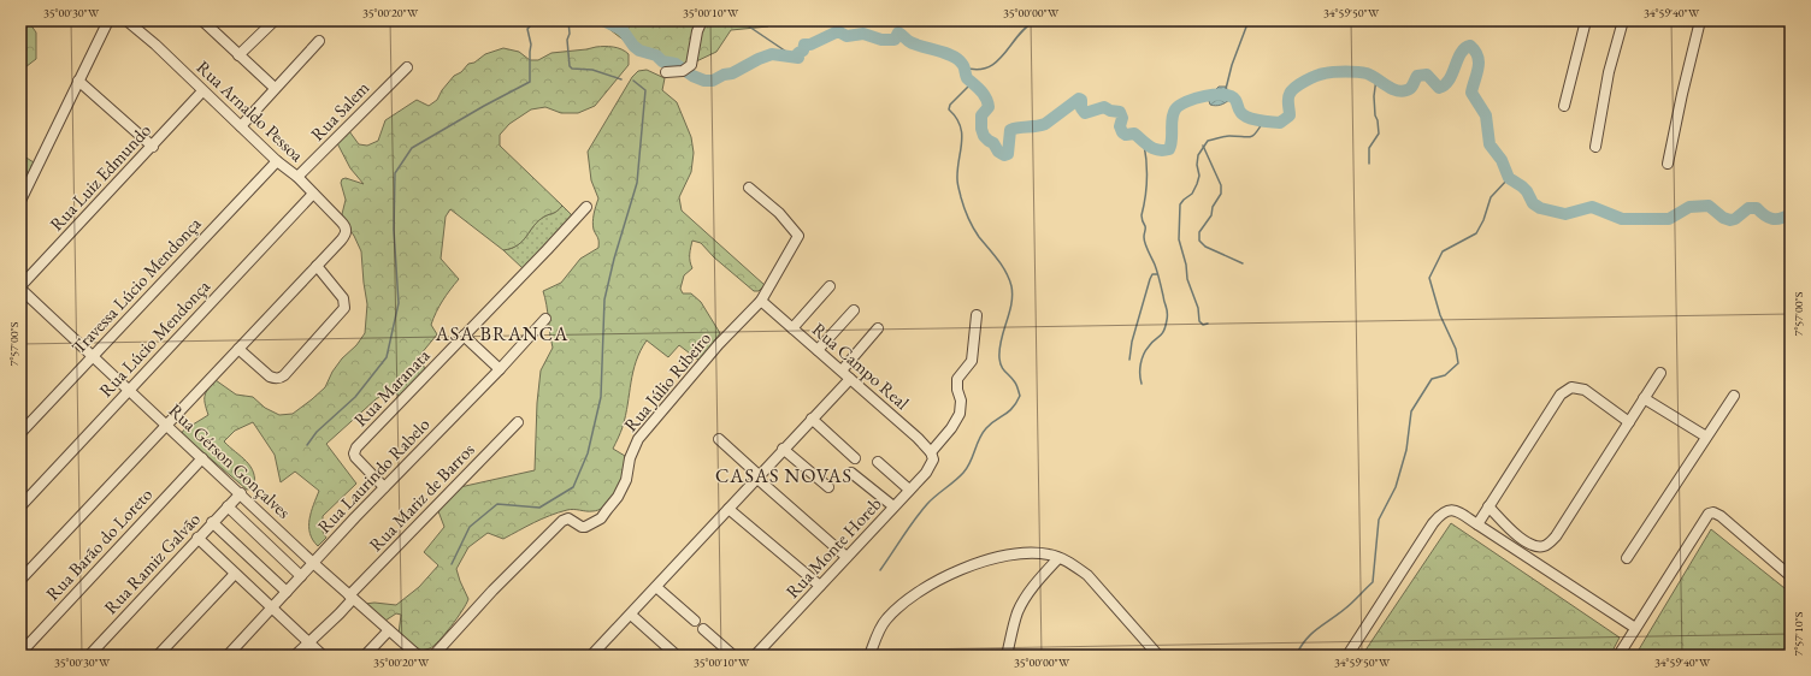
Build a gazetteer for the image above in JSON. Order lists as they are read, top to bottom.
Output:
{
  "streets": {
    "street": [
      "Rua Arnaldo Pessoa",
      "Rua Salem",
      "Rua Luiz Edmundo",
      "Travessa Lúcio Mendonça",
      "Rua Lúcio Mendonça",
      "Rua Campo Real",
      "Rua Júlio Ribeiro",
      "Rua Maranata",
      "Rua Gérson Gonçalves",
      "Rua Laurindo Rabelo",
      "Rua Mariz de Barros",
      "Rua Barão do Loreto",
      "Rua Monte Horeb",
      "Rua Ramiz Galvão"
    ]
  },
  "crossings": [
    ["Rua Arnaldo Pessoa", "Rua Salem"],
    ["Rua Arnaldo Pessoa", "Rua Luiz Edmundo"],
    ["Rua Arnaldo Pessoa", "Travessa Lúcio Mendonça"],
    ["Rua Arnaldo Pessoa", "Rua Lúcio Mendonça"],
    ["Rua Luiz Edmundo", "Rua Gérson Gonçalves"],
    ["Travessa Lúcio Mendonça", "Rua Gérson Gonçalves"],
    ["Rua Lúcio Mendonça", "Rua Gérson Gonçalves"],
    ["Rua Campo Real", "Rua Júlio Ribeiro"],
    ["Rua Campo Real", "Rua Monte Horeb"],
    ["Rua Maranata", "Rua Laurindo Rabelo"],
    ["Rua Gérson Gonçalves", "Rua Laurindo Rabelo"],
    ["Rua Gérson Gonçalves", "Rua Mariz de Barros"],
    ["Rua Gérson Gonçalves", "Rua Barão do Loreto"],
    ["Rua Gérson Gonçalves", "Rua Ramiz Galvão"]
  ],
  "districts": ["ASA BRANCA", "CASAS NOVAS"],
  "coordinates": [
    "35°00'30\"W",
    "35°00'20\"W",
    "35°00'10\"W",
    "35°00'00\"W",
    "34°59'50\"W",
    "34°59'40\"W",
    "7°57'00\"S",
    "7°57'10\"S"
  ]
}
